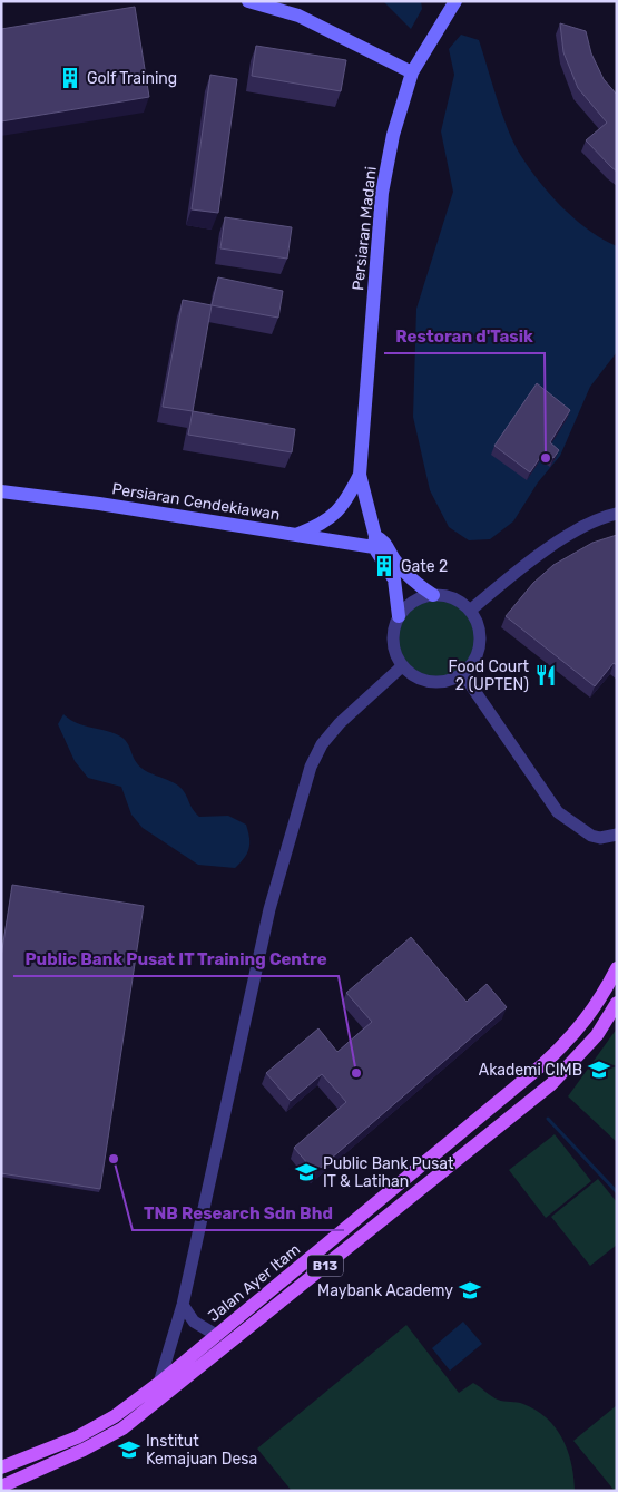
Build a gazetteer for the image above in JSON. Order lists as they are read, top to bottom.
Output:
{
  "streets": {
    "main road": ["B13", "Jalan Ayer Itam"],
    "street": ["Persiaran Madani", "Persiaran Cendekiawan"]
  },
  "places": {
    "building": ["Golf Training", "Gate 2"],
    "other": ["Restoran d'Tasik", "Public Bank Pusat IT Training Centre", "TNB Research Sdn Bhd"],
    "restaurant": ["Food Court 2 (UPTEN)"],
    "school or university": [
      "Akademi CIMB",
      "Public Bank Pusat IT & Latihan",
      "Maybank Academy",
      "Institut Kemajuan Desa"
    ]
  }
}
